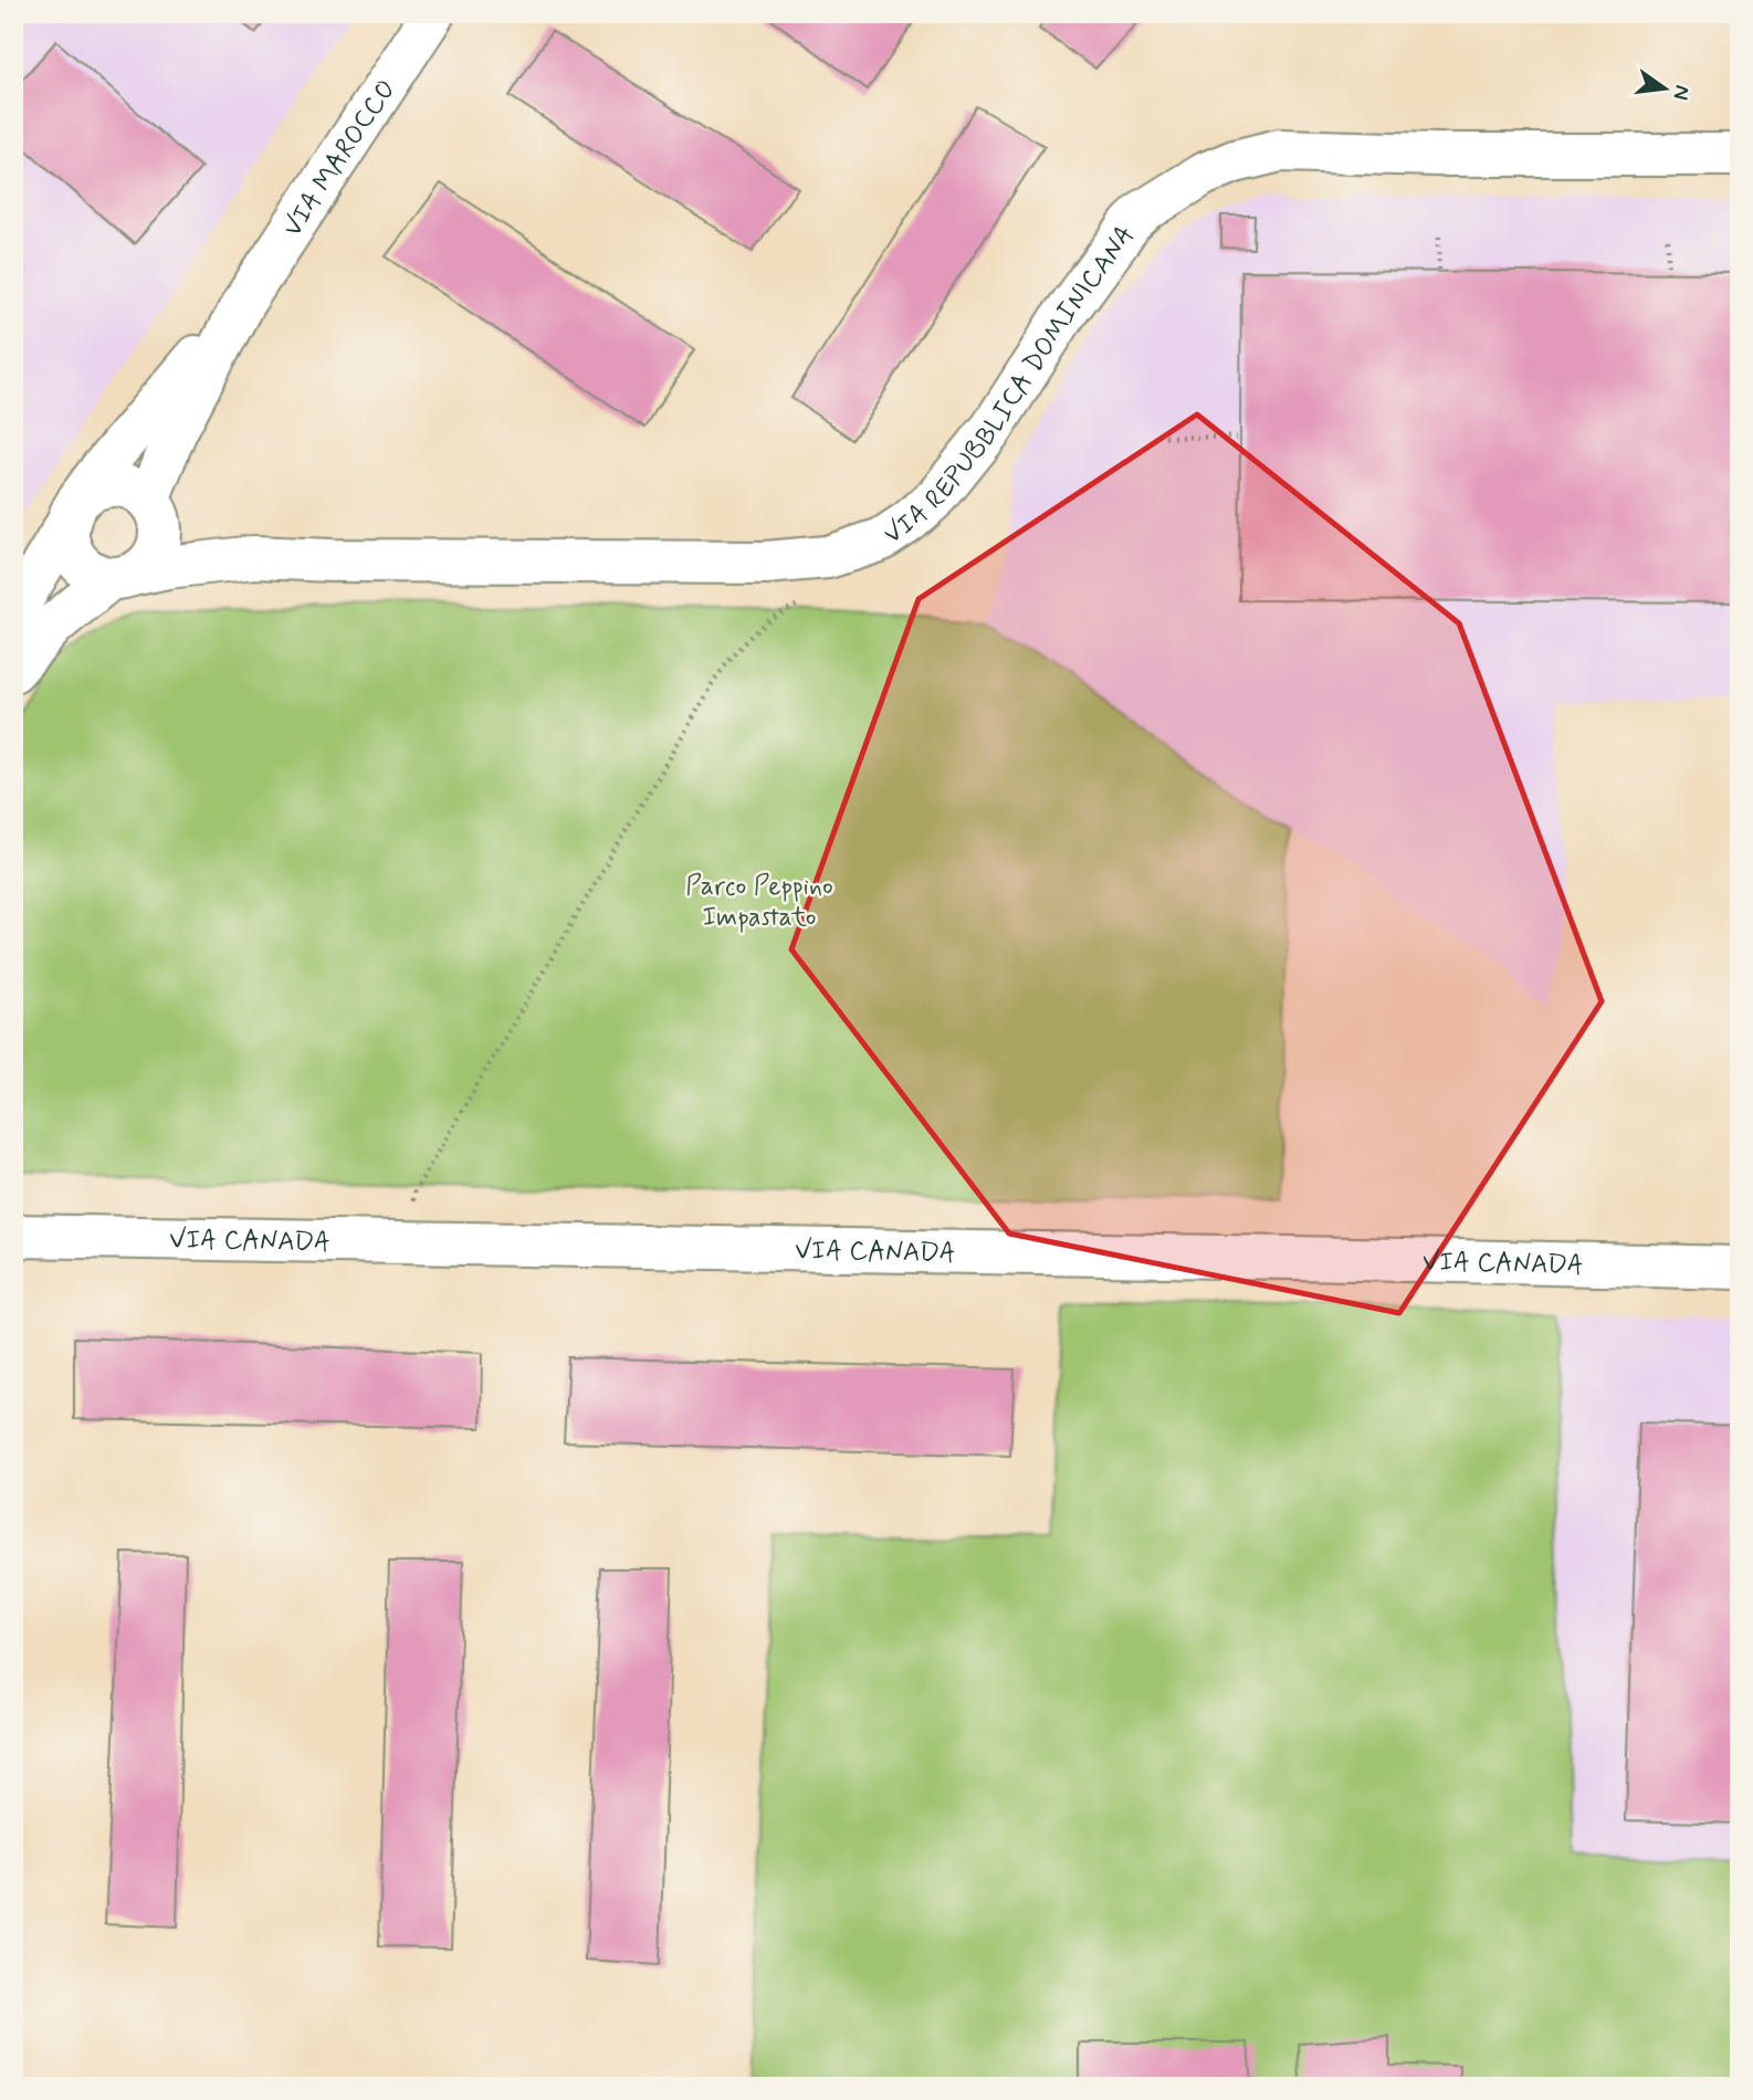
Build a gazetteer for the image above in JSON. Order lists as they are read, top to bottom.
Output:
{
  "streets": {
    "street": ["VIA MAROCCO", "VIA REPUBBLICA DOMINICANA", "VIA CANADA"]
  },
  "crossings": [
    ["VIA MAROCCO", "VIA REPUBBLICA DOMINICANA"]
  ],
  "parks": ["Parco Peppino Impastato"],
  "north": "right"
}
